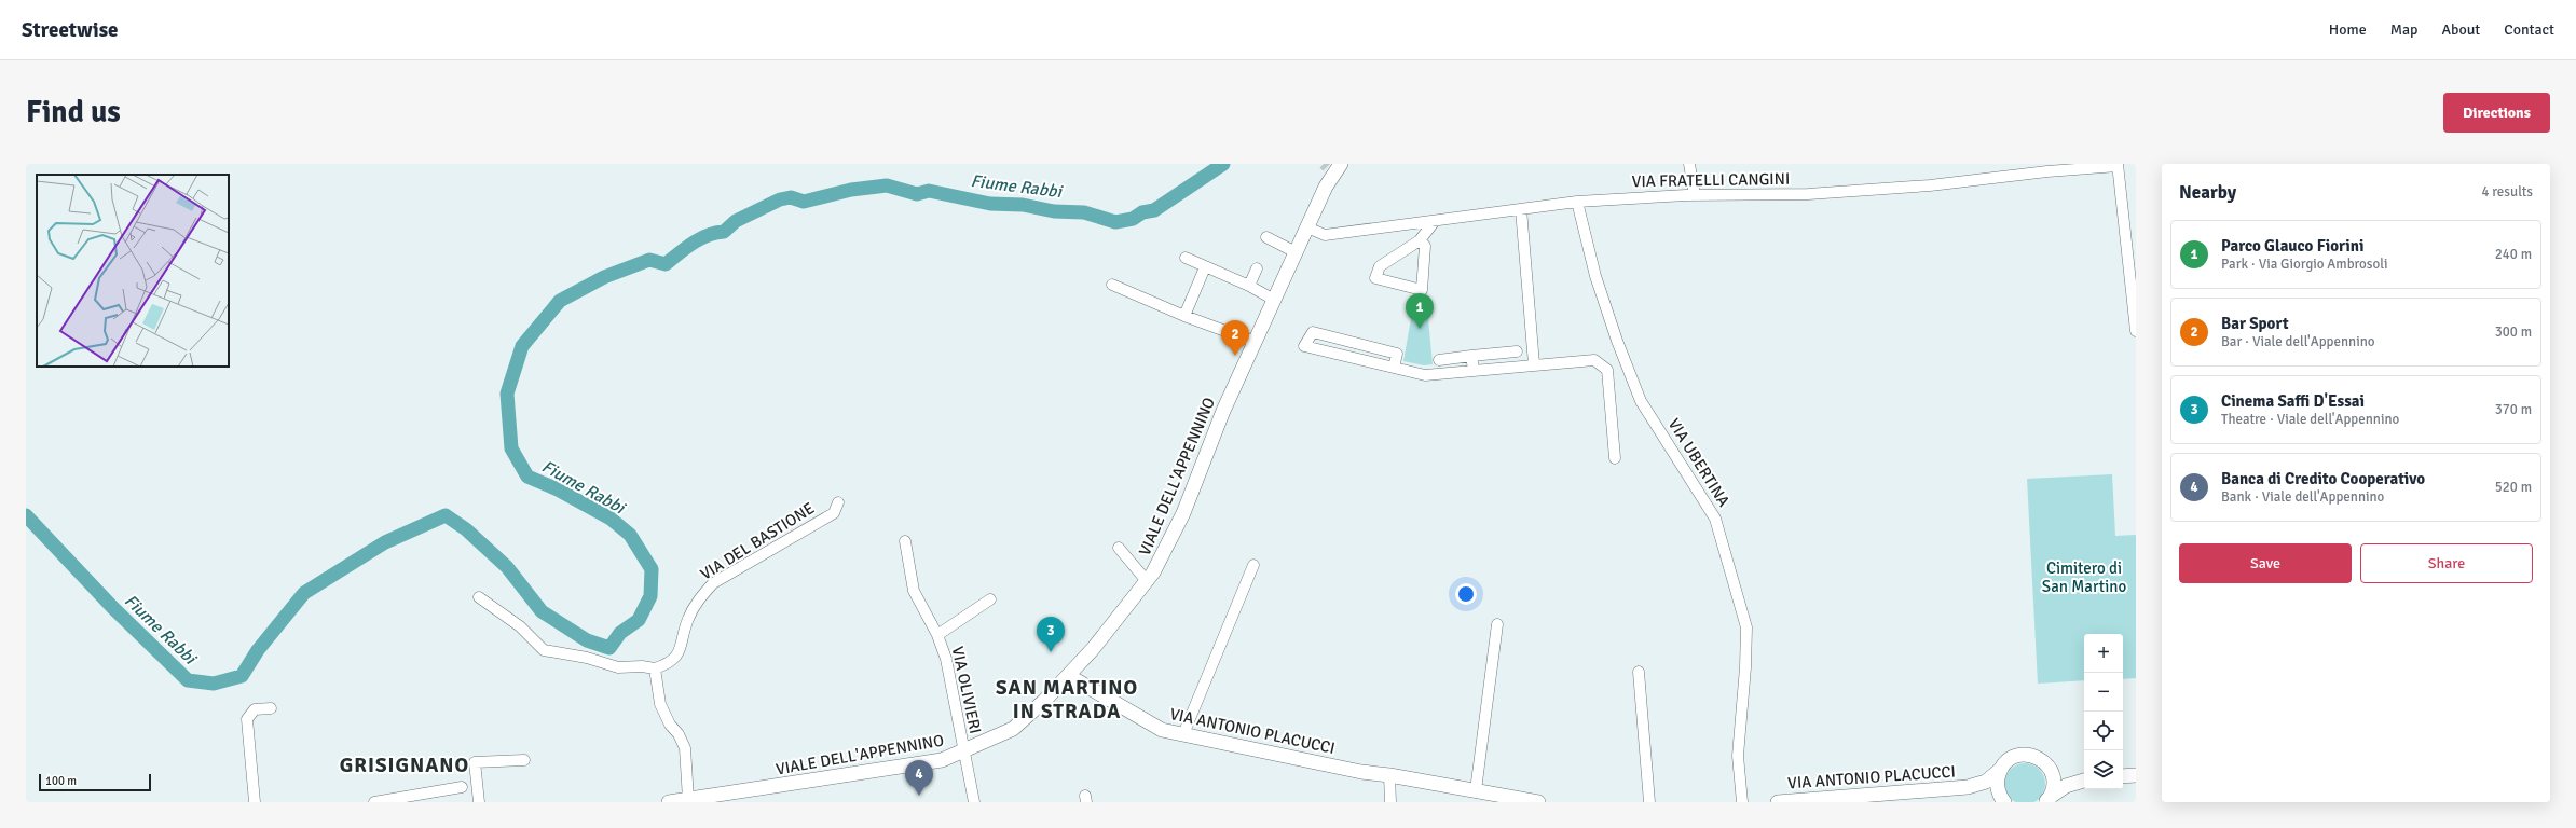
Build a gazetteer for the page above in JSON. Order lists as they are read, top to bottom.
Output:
{
  "streets": {
    "main road": ["VIALE DELL'APPENNINO", "VIA ANTONIO PLACUCCI"],
    "street": [
      "VIA FRATELLI CANGINI",
      "VIA UBERTINA",
      "VIA DEL BASTIONE",
      "VIA OLIVIERI"
    ]
  },
  "crossings": [
    ["VIA FRATELLI CANGINI", "VIA UBERTINA"],
    ["VIA FRATELLI CANGINI", "VIALE DELL'APPENNINO"],
    ["VIALE DELL'APPENNINO", "VIA OLIVIERI"],
    ["VIALE DELL'APPENNINO", "VIA ANTONIO PLACUCCI"]
  ],
  "districts": ["SAN MARTINO IN STRADA", "GRISIGNANO"],
  "water": ["Fiume Rabbi"],
  "parks": ["Cimitero di San Martino"],
  "scale_bar": "100 m",
  "page": {
    "header": "Streetwise",
    "nav": [
      "Home",
      "Map",
      "About",
      "Contact"
    ],
    "buttons": [
      "Directions",
      ["Save", "Share"]
    ],
    "title": "Find us",
    "heading": ["Nearby", "4 results"],
    "list": [
      {
        "mark": "1",
        "name": "Parco Glauco Fiorini",
        "note": "Park · Via Giorgio Ambrosoli",
        "value": "240 m"
      },
      {
        "mark": "2",
        "name": "Bar Sport",
        "note": "Bar · Viale dell'Appennino",
        "value": "300 m"
      },
      {
        "mark": "3",
        "name": "Cinema Saffi D'Essai",
        "note": "Theatre · Viale dell'Appennino",
        "value": "370 m"
      },
      {
        "mark": "4",
        "name": "Banca di Credito Cooperativo",
        "note": "Bank · Viale dell'Appennino",
        "value": "520 m"
      }
    ],
    "pins": [
      "1",
      "2",
      "3",
      "4"
    ],
    "map_buttons": ["+", "−"],
    "scale": "100 m"
  }
}
